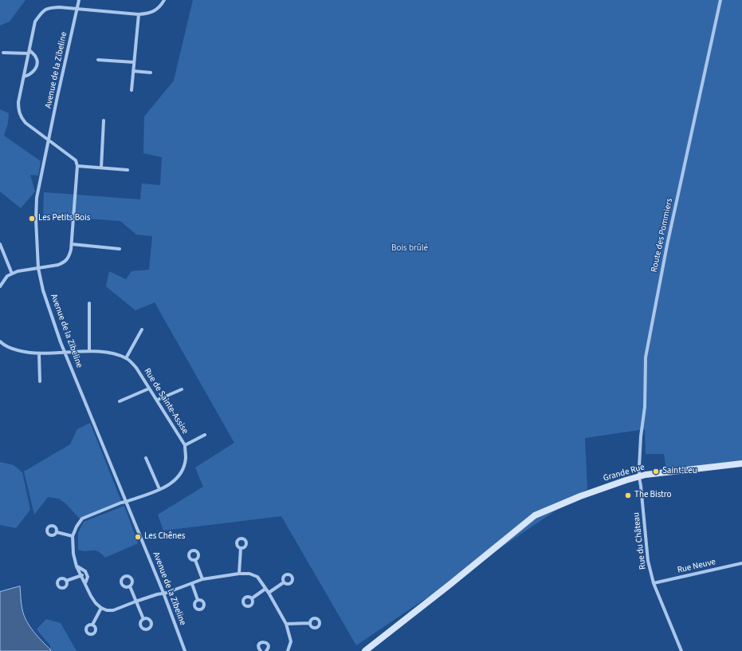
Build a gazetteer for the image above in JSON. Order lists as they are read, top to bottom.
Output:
{
  "streets": {
    "main road": ["Grande Rue"],
    "street": [
      "Avenue de la Zibeline",
      "Route des Pommiers",
      "Rue de Sainte-Assise",
      "Rue du Château",
      "Rue Neuve"
    ]
  },
  "crossings": [
    ["Avenue de la Zibeline", "Rue de Sainte-Assise"],
    ["Route des Pommiers", "Grande Rue"],
    ["Route des Pommiers", "Rue du Château"],
    ["Grande Rue", "Rue du Château"],
    ["Rue du Château", "Rue Neuve"]
  ],
  "parks": ["Bois brûlé"],
  "places": [
    "Les Petits Bois",
    "Saint-Leu",
    "The Bistro",
    "Les Chênes"
  ]
}
